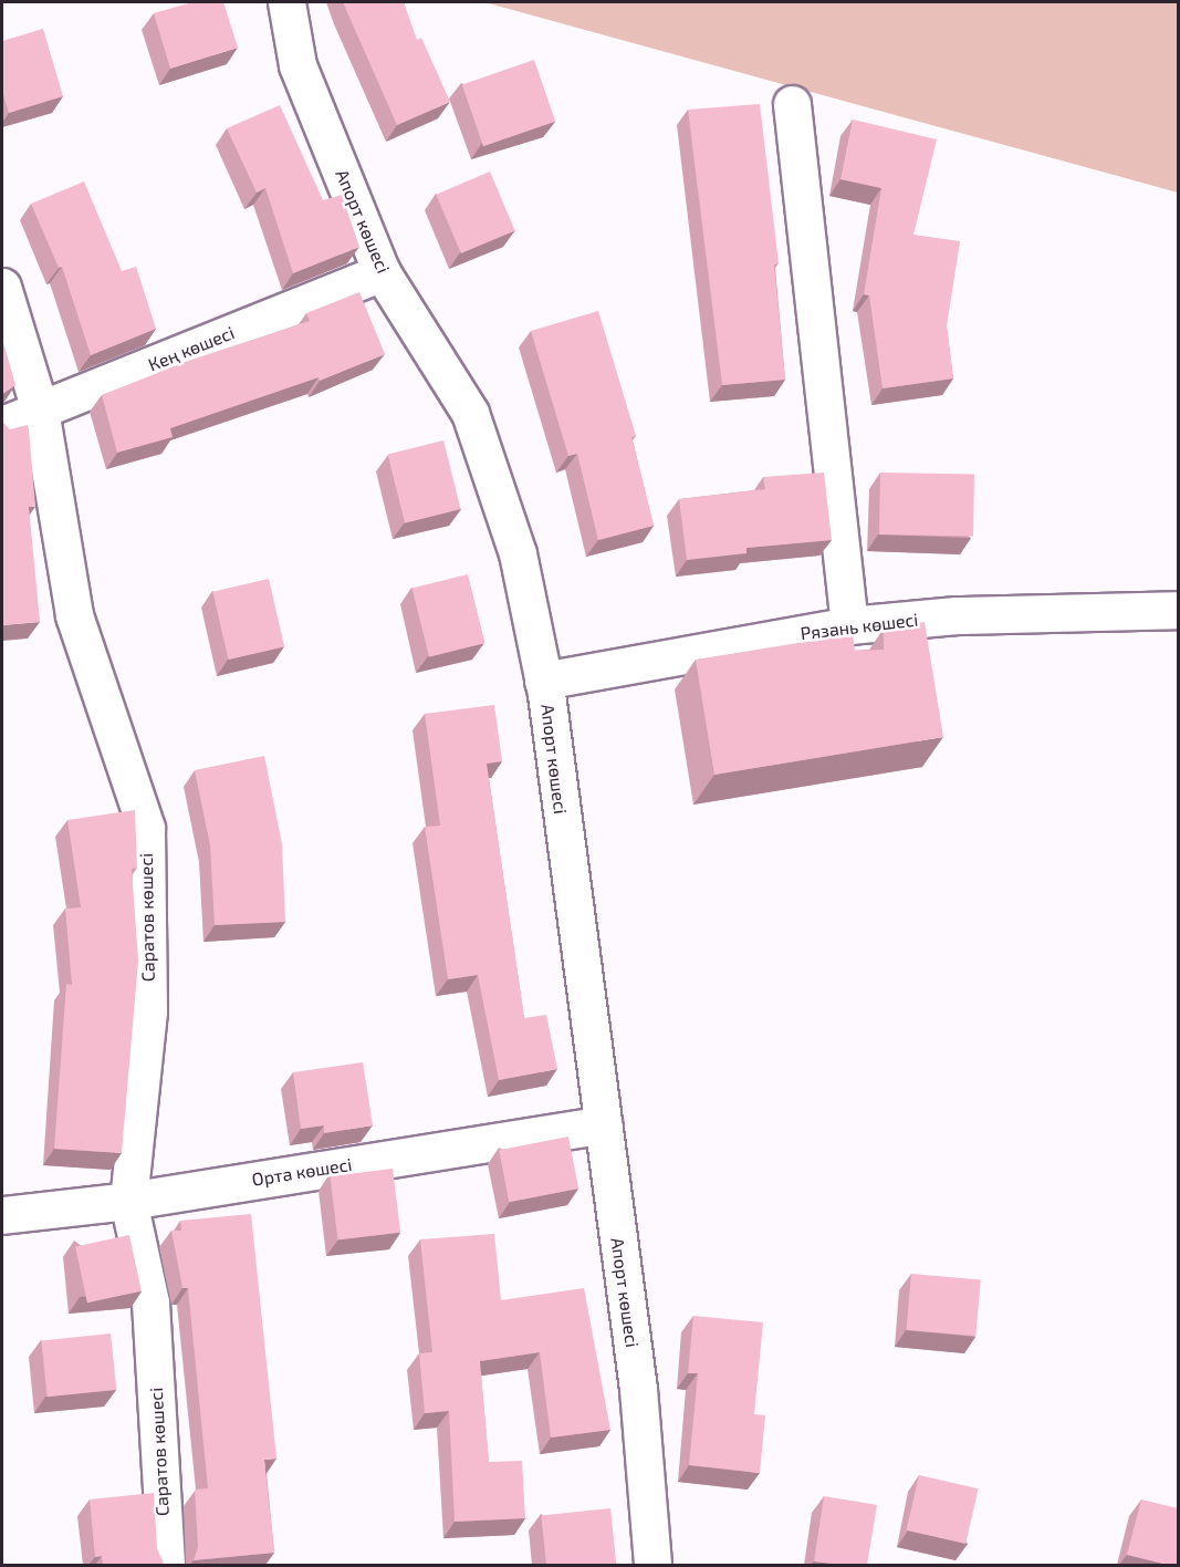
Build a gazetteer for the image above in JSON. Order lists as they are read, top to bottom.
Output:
{
  "streets": {
    "street": [
      "Апорт көшесі",
      "Кең көшесі",
      "Рязань көшесі",
      "Саратов көшесі",
      "Орта көшесі"
    ]
  },
  "crossings": [
    ["Апорт көшесі", "Кең көшесі"],
    ["Апорт көшесі", "Рязань көшесі"],
    ["Апорт көшесі", "Орта көшесі"],
    ["Кең көшесі", "Саратов көшесі"],
    ["Саратов көшесі", "Орта көшесі"]
  ]
}
